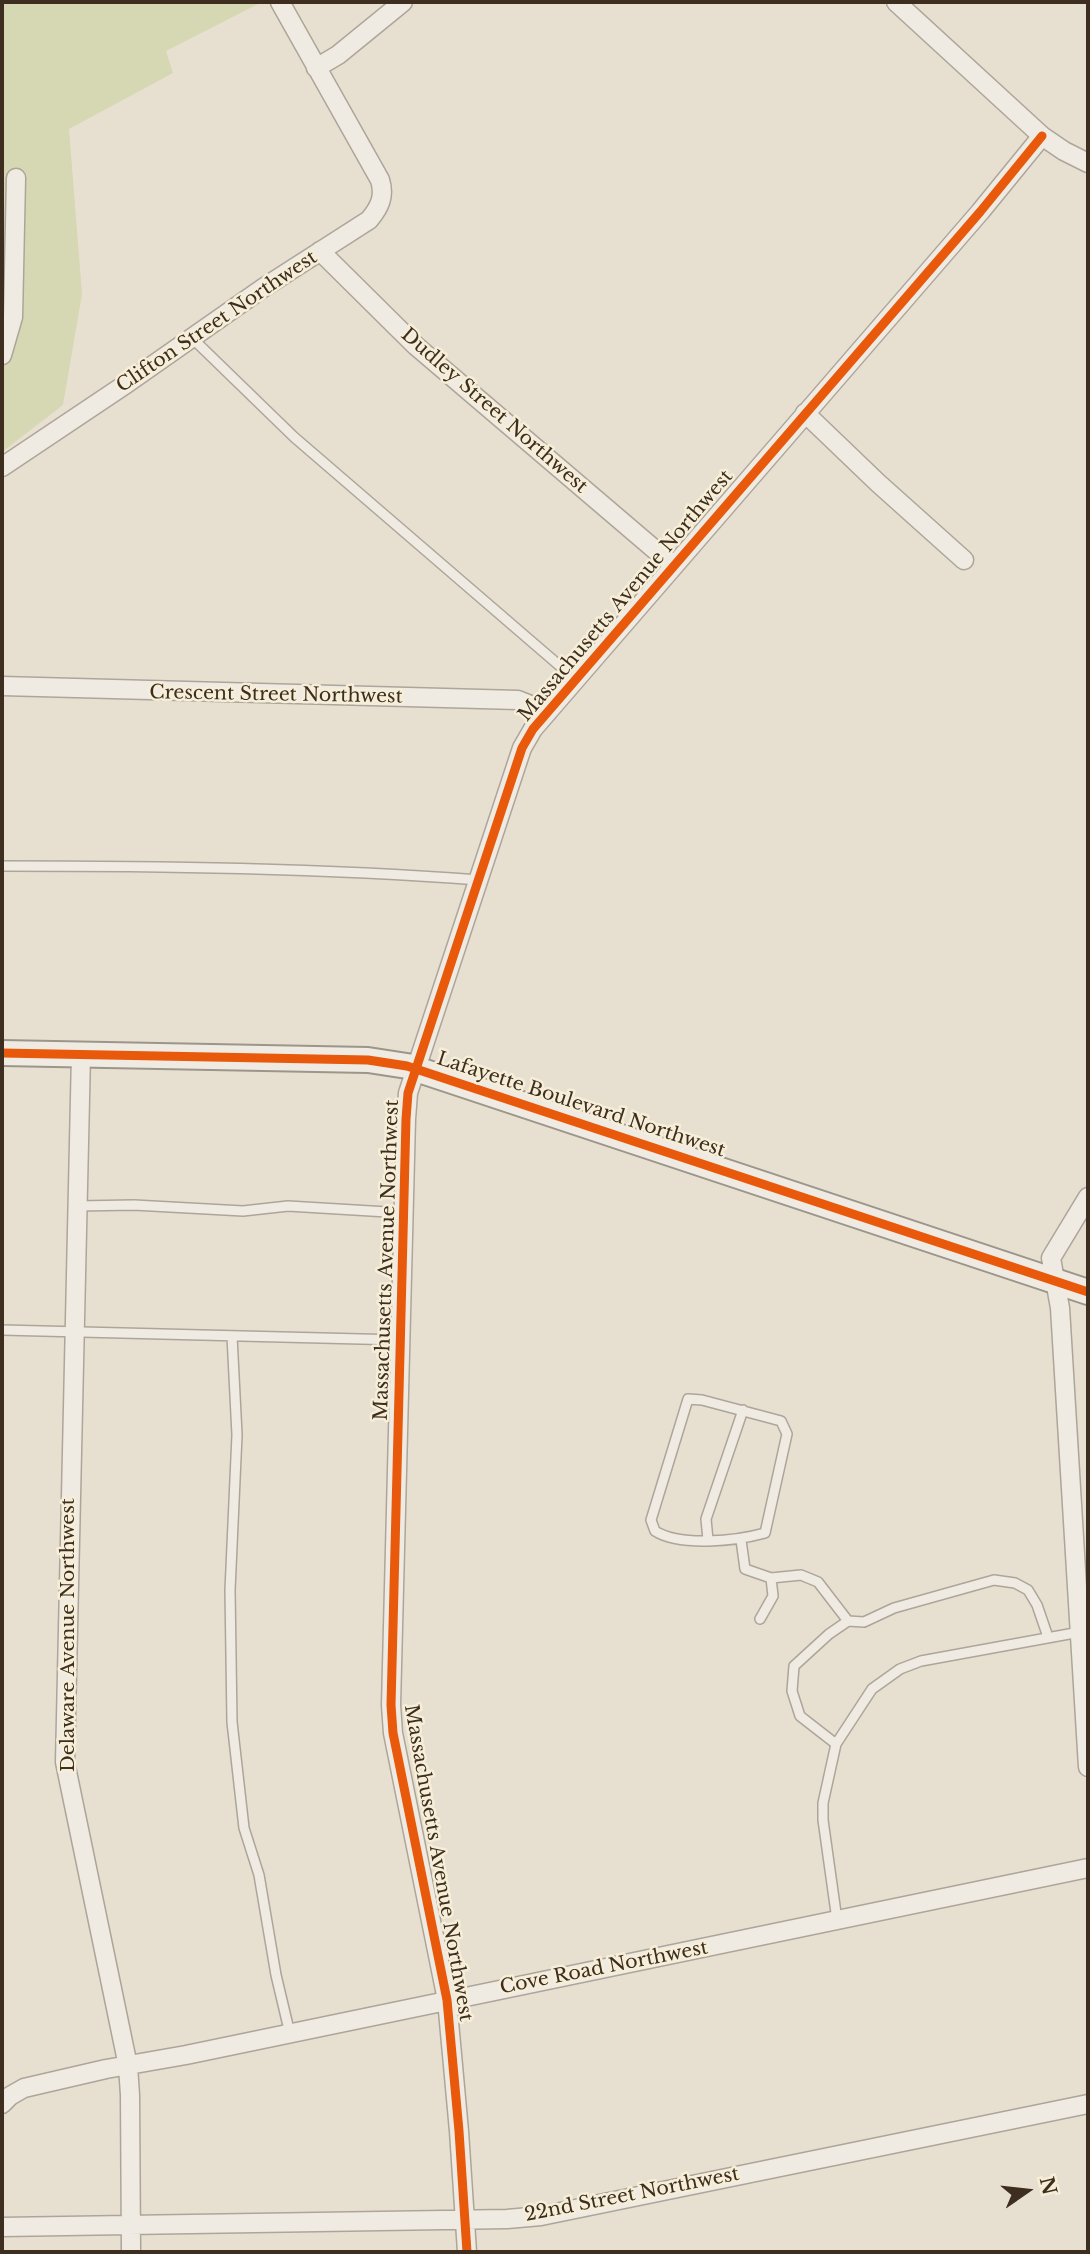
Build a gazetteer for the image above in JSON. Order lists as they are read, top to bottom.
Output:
{
  "streets": {
    "main road": ["Lafayette Boulevard Northwest"],
    "street": [
      "Clifton Street Northwest",
      "Dudley Street Northwest",
      "Massachusetts Avenue Northwest",
      "Crescent Street Northwest",
      "Delaware Avenue Northwest",
      "Cove Road Northwest",
      "22nd Street Northwest"
    ]
  },
  "crossings": [
    ["Clifton Street Northwest", "Dudley Street Northwest"],
    ["Dudley Street Northwest", "Massachusetts Avenue Northwest"],
    ["Massachusetts Avenue Northwest", "Crescent Street Northwest"],
    ["Massachusetts Avenue Northwest", "Lafayette Boulevard Northwest"],
    ["Massachusetts Avenue Northwest", "Cove Road Northwest"],
    ["Massachusetts Avenue Northwest", "22nd Street Northwest"],
    ["Lafayette Boulevard Northwest", "Delaware Avenue Northwest"],
    ["Delaware Avenue Northwest", "Cove Road Northwest"],
    ["Delaware Avenue Northwest", "22nd Street Northwest"]
  ],
  "north": "right"
}
